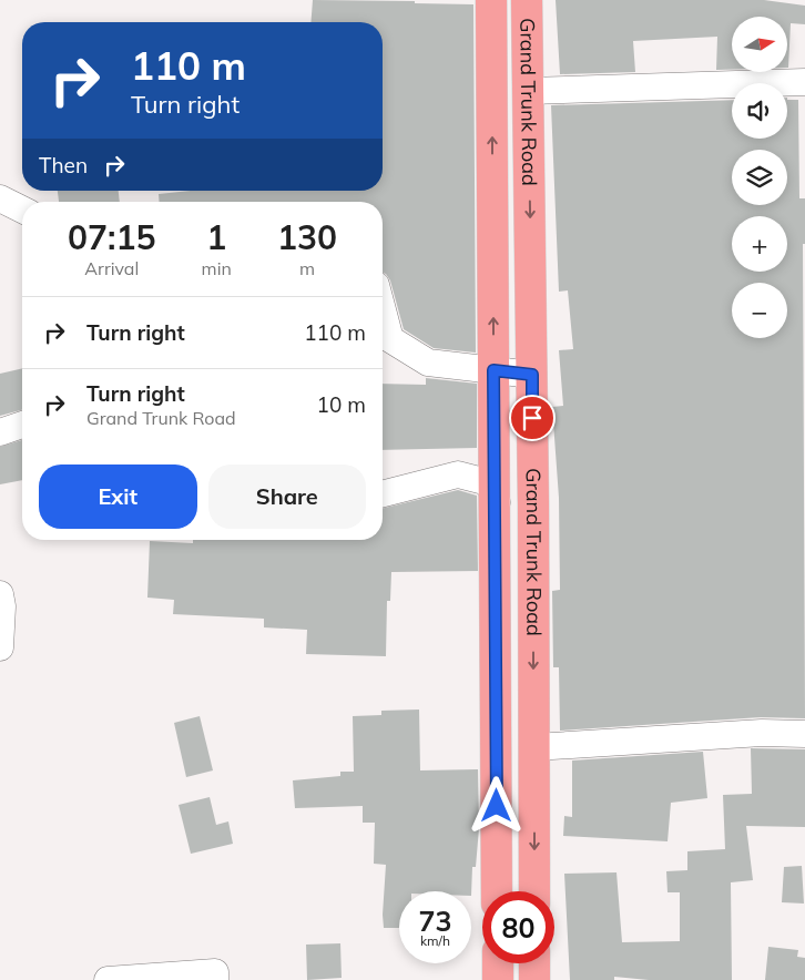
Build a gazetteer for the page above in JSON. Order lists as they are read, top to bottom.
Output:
{
  "streets": {
    "highway": ["Grand Trunk Road"]
  },
  "north": "right",
  "page": {
    "map_buttons": ["+", "−"],
    "turn": ["110 m", "Turn right"],
    "then": "Then",
    "eta": [
      "07:15",
      "Arrival",
      "1",
      "min",
      "130",
      "m"
    ],
    "list": [
      {
        "name": "Turn right",
        "value": "110 m"
      },
      {
        "name": "Turn right",
        "note": "Grand Trunk Road",
        "value": "10 m"
      }
    ],
    "buttons": ["Exit", "Share"],
    "speed": "73 km/h",
    "limit": "80"
  }
}
